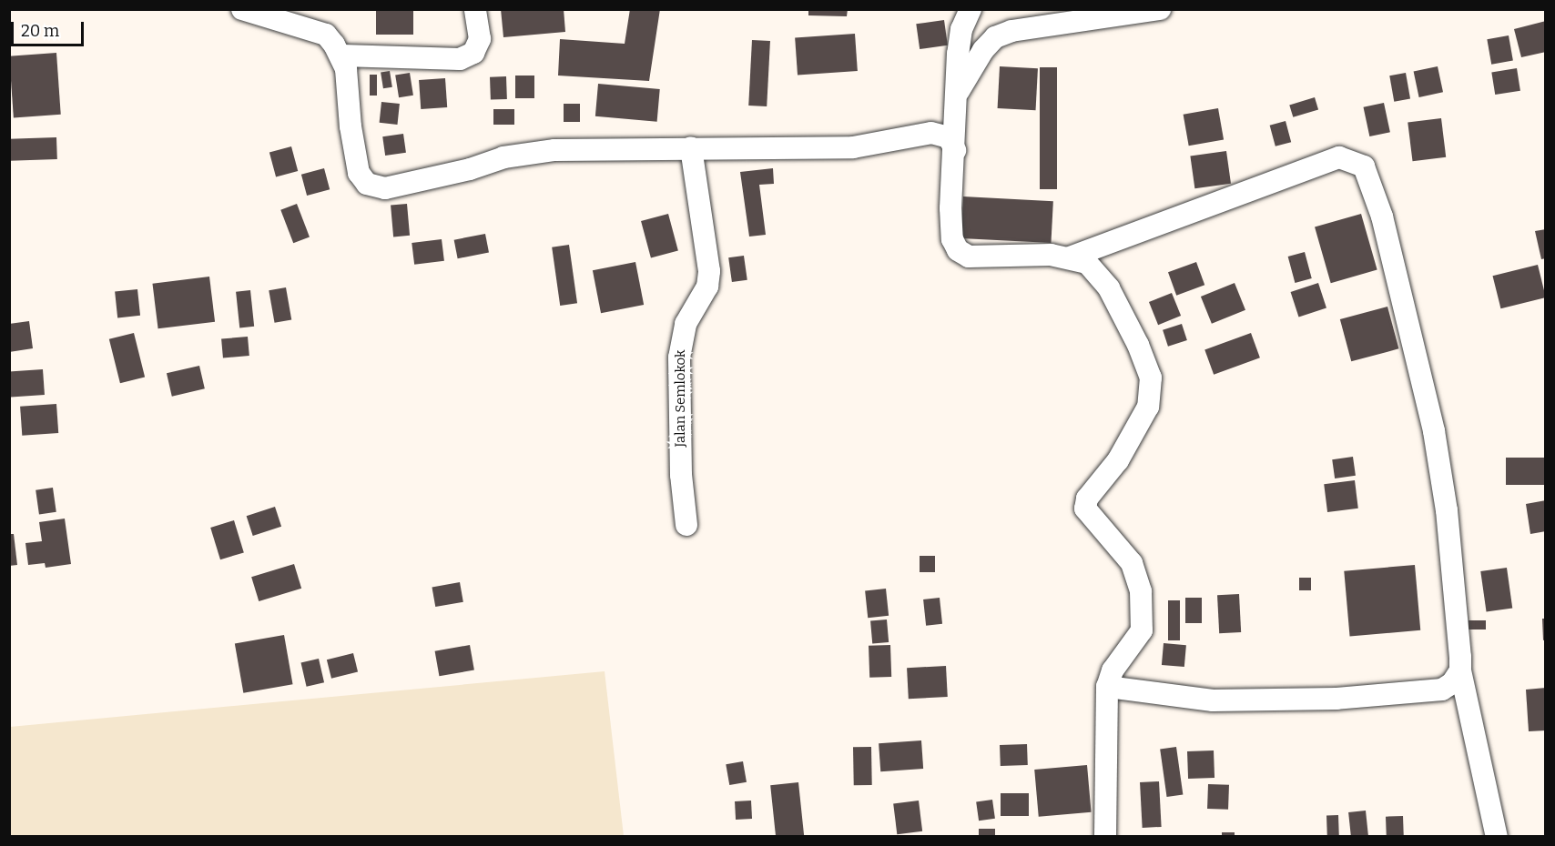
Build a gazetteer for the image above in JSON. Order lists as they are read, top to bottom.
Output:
{
  "streets": {
    "street": ["Jalan Semlokok"]
  },
  "scale_bar": "20 m"
}
